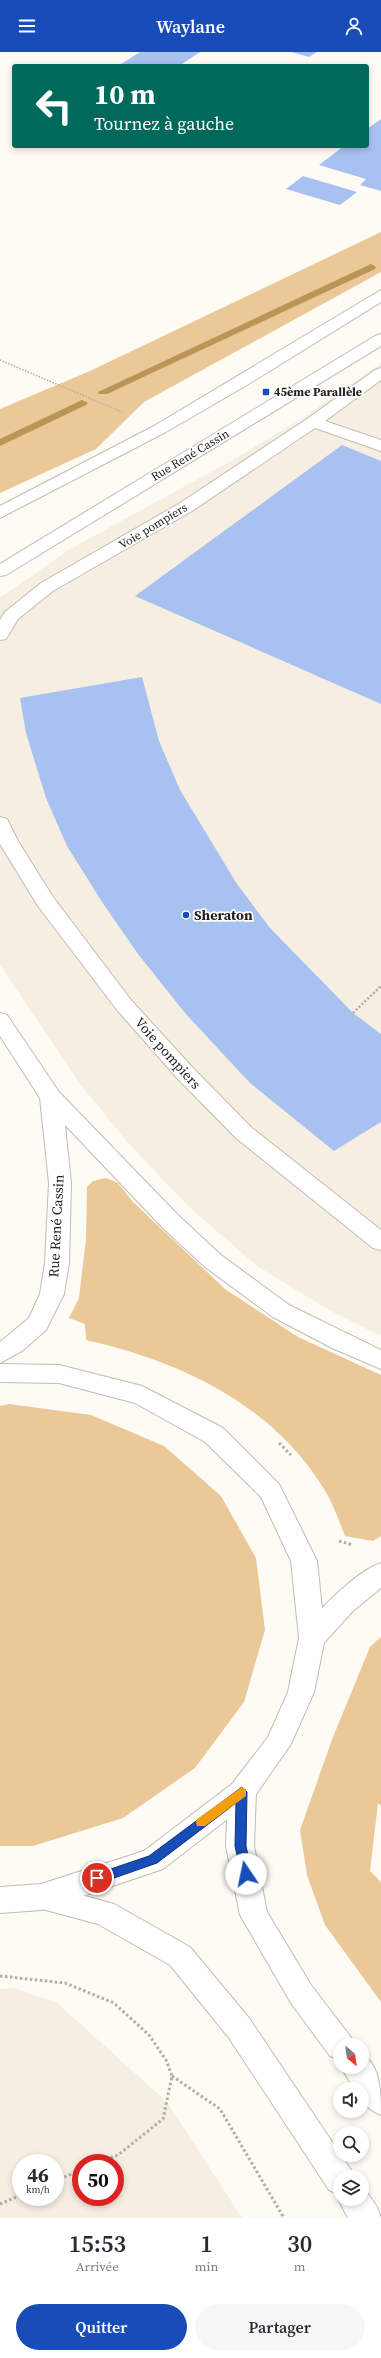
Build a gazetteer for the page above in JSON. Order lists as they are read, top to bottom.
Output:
{
  "streets": {
    "street": ["Rue René Cassin", "Voie pompiers"]
  },
  "places": {
    "transit": ["45ème Parallèle"],
    "other": ["Sheraton"]
  },
  "north": "bottom right",
  "page": {
    "header": "Waylane",
    "turn": ["10 m", "Tournez à gauche"],
    "speed": "46 km/h",
    "limit": "50",
    "eta": [
      "15:53",
      "Arrivée",
      "1",
      "min",
      "30",
      "m"
    ],
    "buttons": ["Quitter", "Partager"]
  }
}
